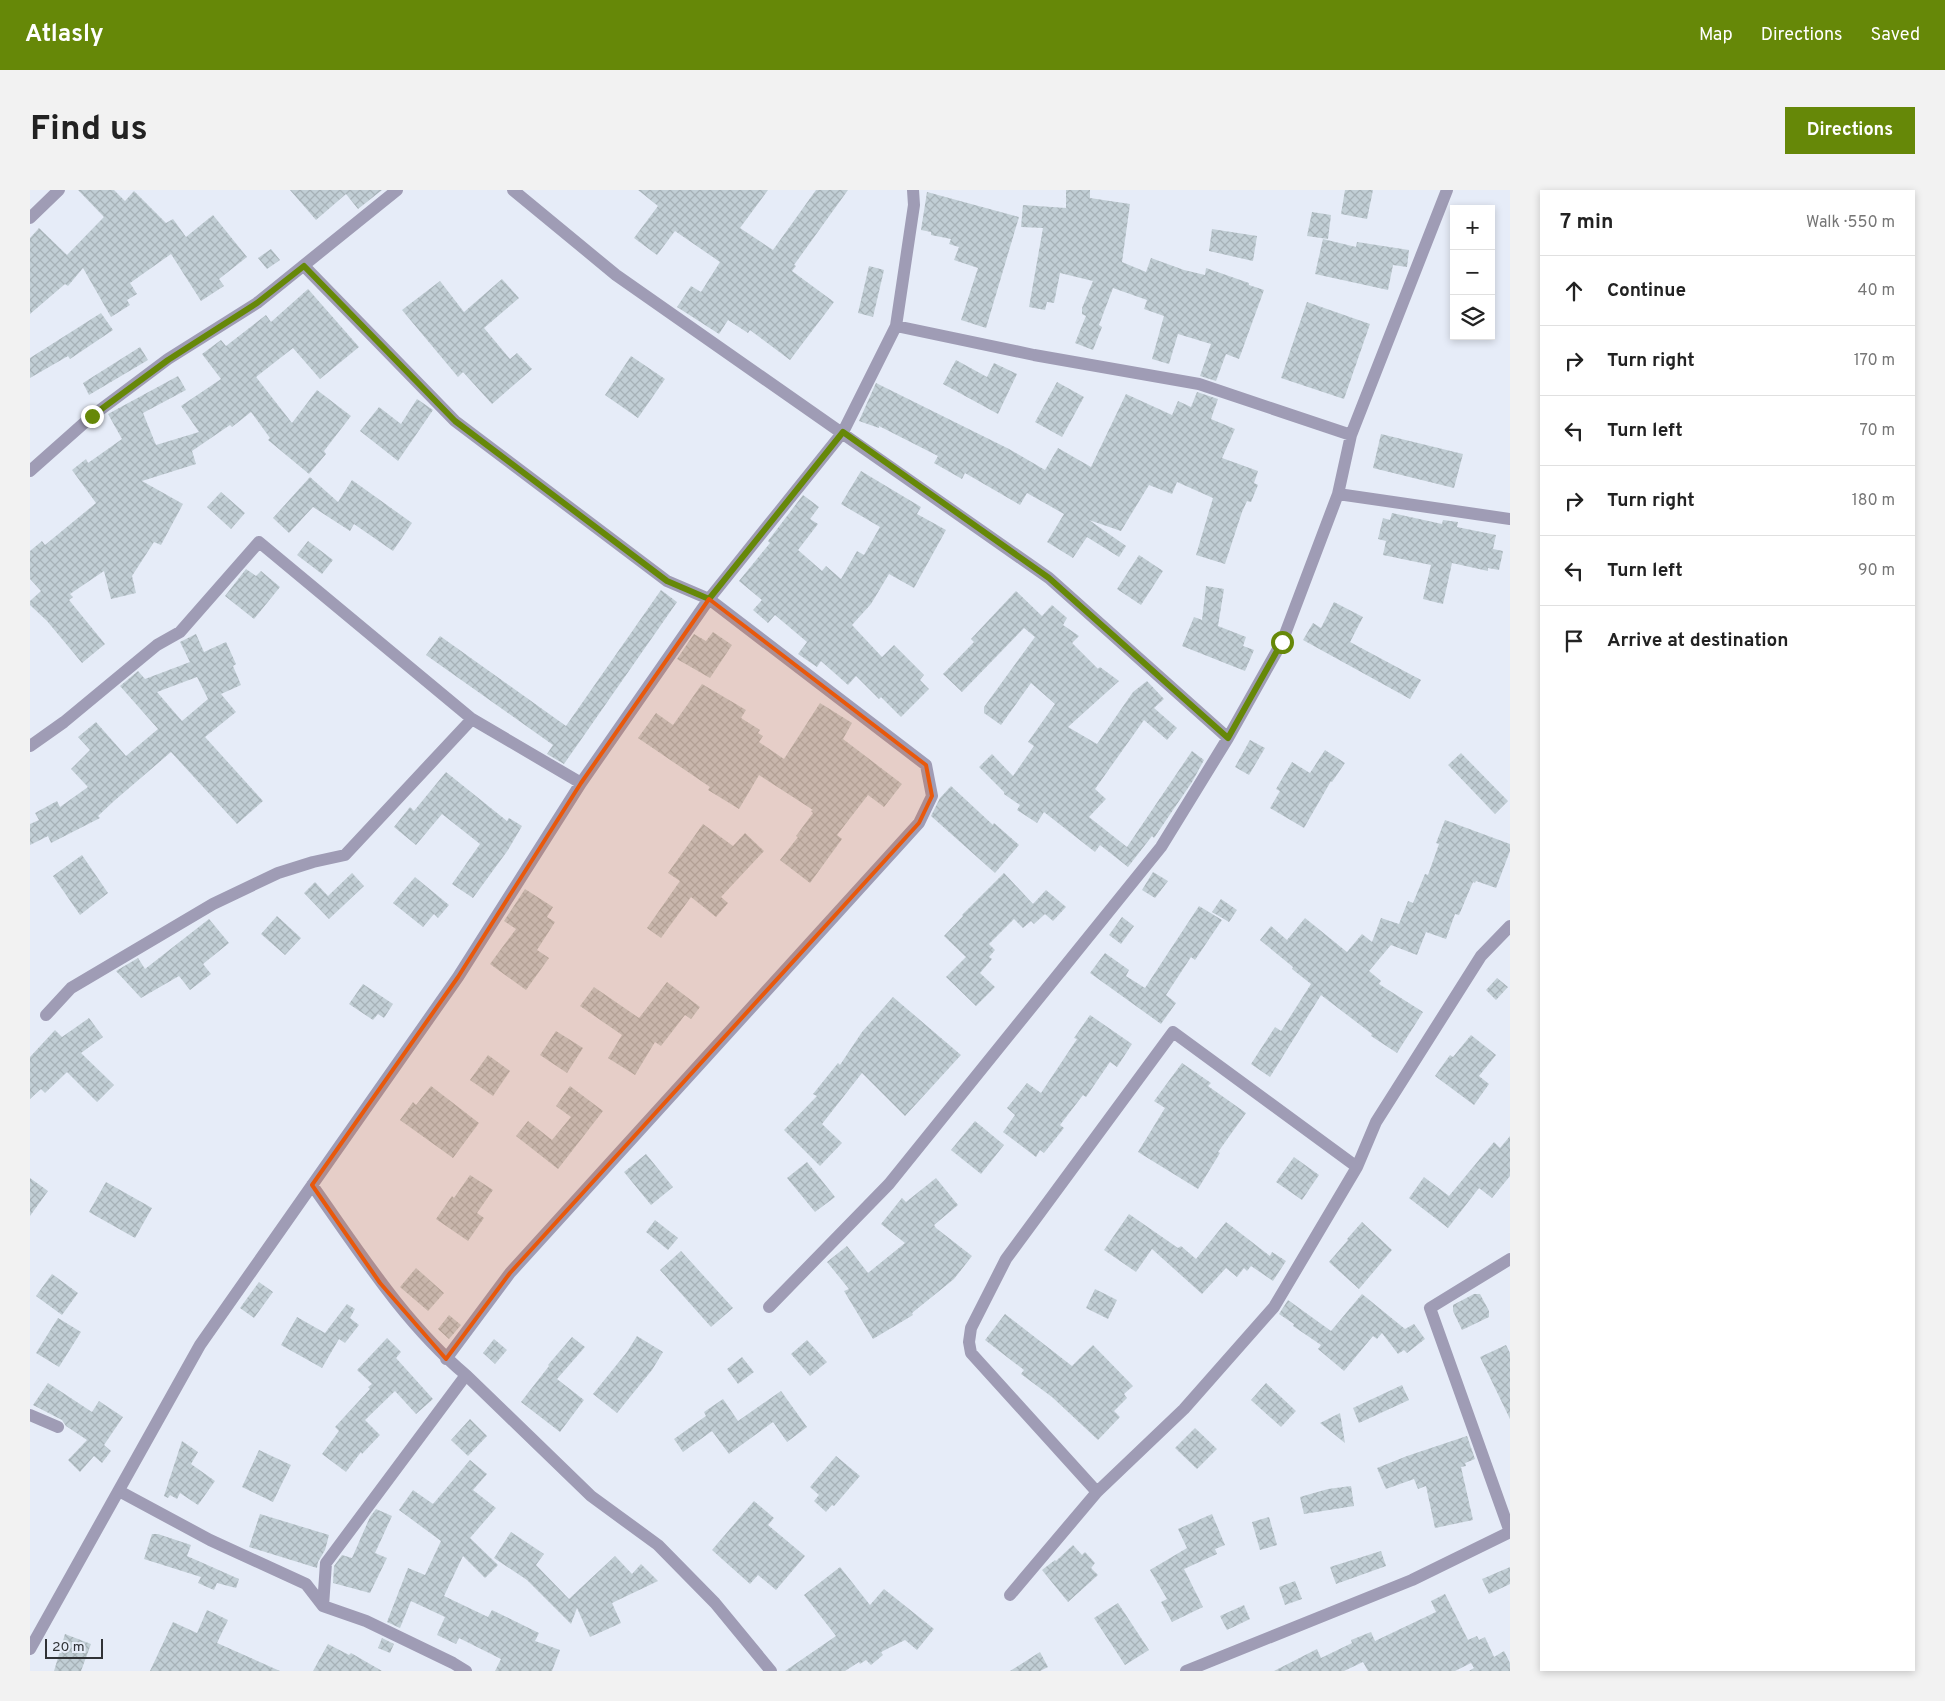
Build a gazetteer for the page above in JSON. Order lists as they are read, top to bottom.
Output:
{
  "scale_bar": "20 m",
  "page": {
    "header": "Atlasly",
    "nav": ["Map", "Directions", "Saved"],
    "buttons": "Directions",
    "title": "Find us",
    "heading": ["7 min", "Walk · 550 m"],
    "map_buttons": ["+", "−"],
    "list": [
      ["Continue", "40 m"],
      ["Turn right", "170 m"],
      ["Turn left", "70 m"],
      ["Turn right", "180 m"],
      ["Turn left", "90 m"],
      "Arrive at destination"
    ],
    "scale": "20 m"
  }
}
